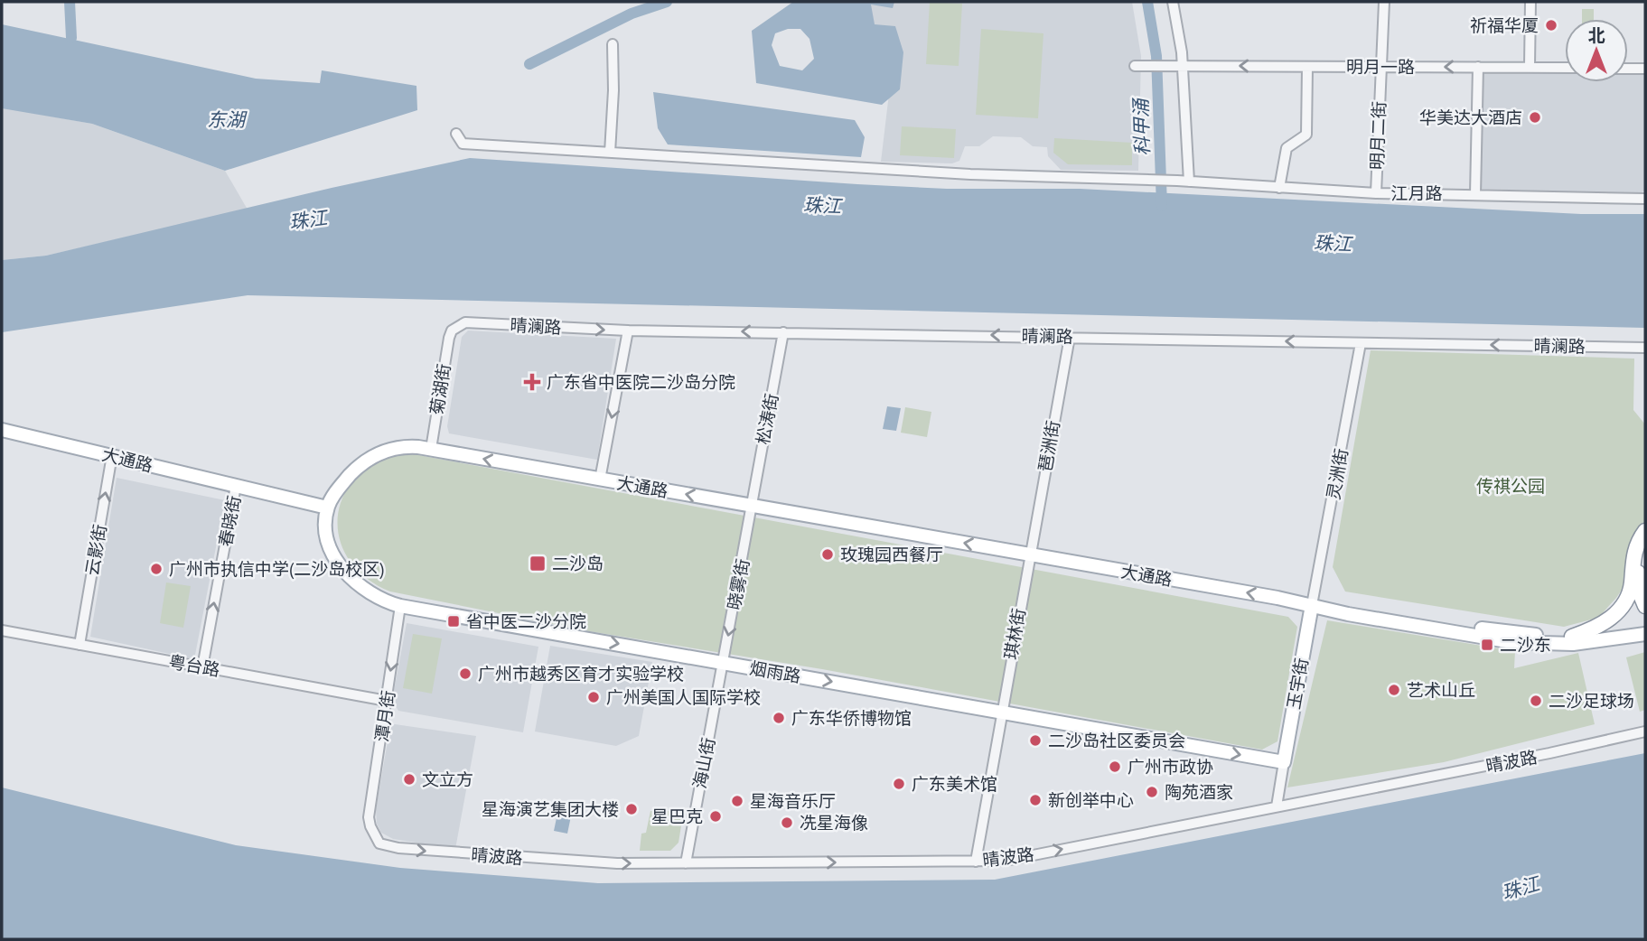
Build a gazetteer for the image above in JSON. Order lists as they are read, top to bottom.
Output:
{
  "streets": {
    "main road": ["大通路", "烟雨路", "玉宇街"],
    "street": [
      "明月一路",
      "明月二街",
      "江月路",
      "晴澜路",
      "菊湖街",
      "松涛街",
      "琶洲街",
      "灵洲街",
      "春晓街",
      "云影街",
      "晓雾街",
      "琪林街",
      "粤台路",
      "潭月街",
      "晴波路",
      "海山街"
    ]
  },
  "crossings": [
    ["明月一路", "明月二街"],
    ["明月二街", "江月路"],
    ["晴澜路", "菊湖街"],
    ["晴澜路", "松涛街"],
    ["晴澜路", "琶洲街"],
    ["晴澜路", "灵洲街"],
    ["菊湖街", "大通路"],
    ["松涛街", "大通路"],
    ["松涛街", "晓雾街"],
    ["琶洲街", "大通路"],
    ["琶洲街", "琪林街"],
    ["大通路", "灵洲街"],
    ["大通路", "春晓街"],
    ["大通路", "云影街"],
    ["大通路", "晓雾街"],
    ["大通路", "琪林街"],
    ["大通路", "烟雨路"],
    ["大通路", "玉宇街"],
    ["灵洲街", "玉宇街"],
    ["春晓街", "粤台路"],
    ["云影街", "粤台路"],
    ["晓雾街", "烟雨路"],
    ["晓雾街", "海山街"],
    ["琪林街", "烟雨路"],
    ["琪林街", "晴波路"],
    ["粤台路", "潭月街"],
    ["烟雨路", "玉宇街"],
    ["烟雨路", "潭月街"],
    ["烟雨路", "海山街"],
    ["潭月街", "晴波路"],
    ["晴波路", "海山街"]
  ],
  "one_way": [
    "明月一路",
    "大通路",
    "春晓街",
    "云影街",
    "晓雾街",
    "烟雨路",
    "潭月街",
    "晴波路"
  ],
  "water": ["东湖", "科甲涌", "珠江"],
  "parks": ["传祺公园"],
  "places": {
    "other": [
      "祈福华厦",
      "华美达大酒店",
      "玫瑰园西餐厅",
      "广州市执信中学(二沙岛校区)",
      "广州市越秀区育才实验学校",
      "艺术山丘",
      "广州美国人国际学校",
      "二沙足球场",
      "广东华侨博物馆",
      "二沙岛社区委员会",
      "广州市政协",
      "文立方",
      "广东美术馆",
      "陶苑酒家",
      "新创举中心",
      "星海音乐厅",
      "星海演艺集团大楼",
      "星巴克",
      "冼星海像"
    ],
    "health": ["广东省中医院二沙岛分院"],
    "transit": ["二沙岛", "省中医二沙分院", "二沙东"]
  },
  "north": "top"
}
